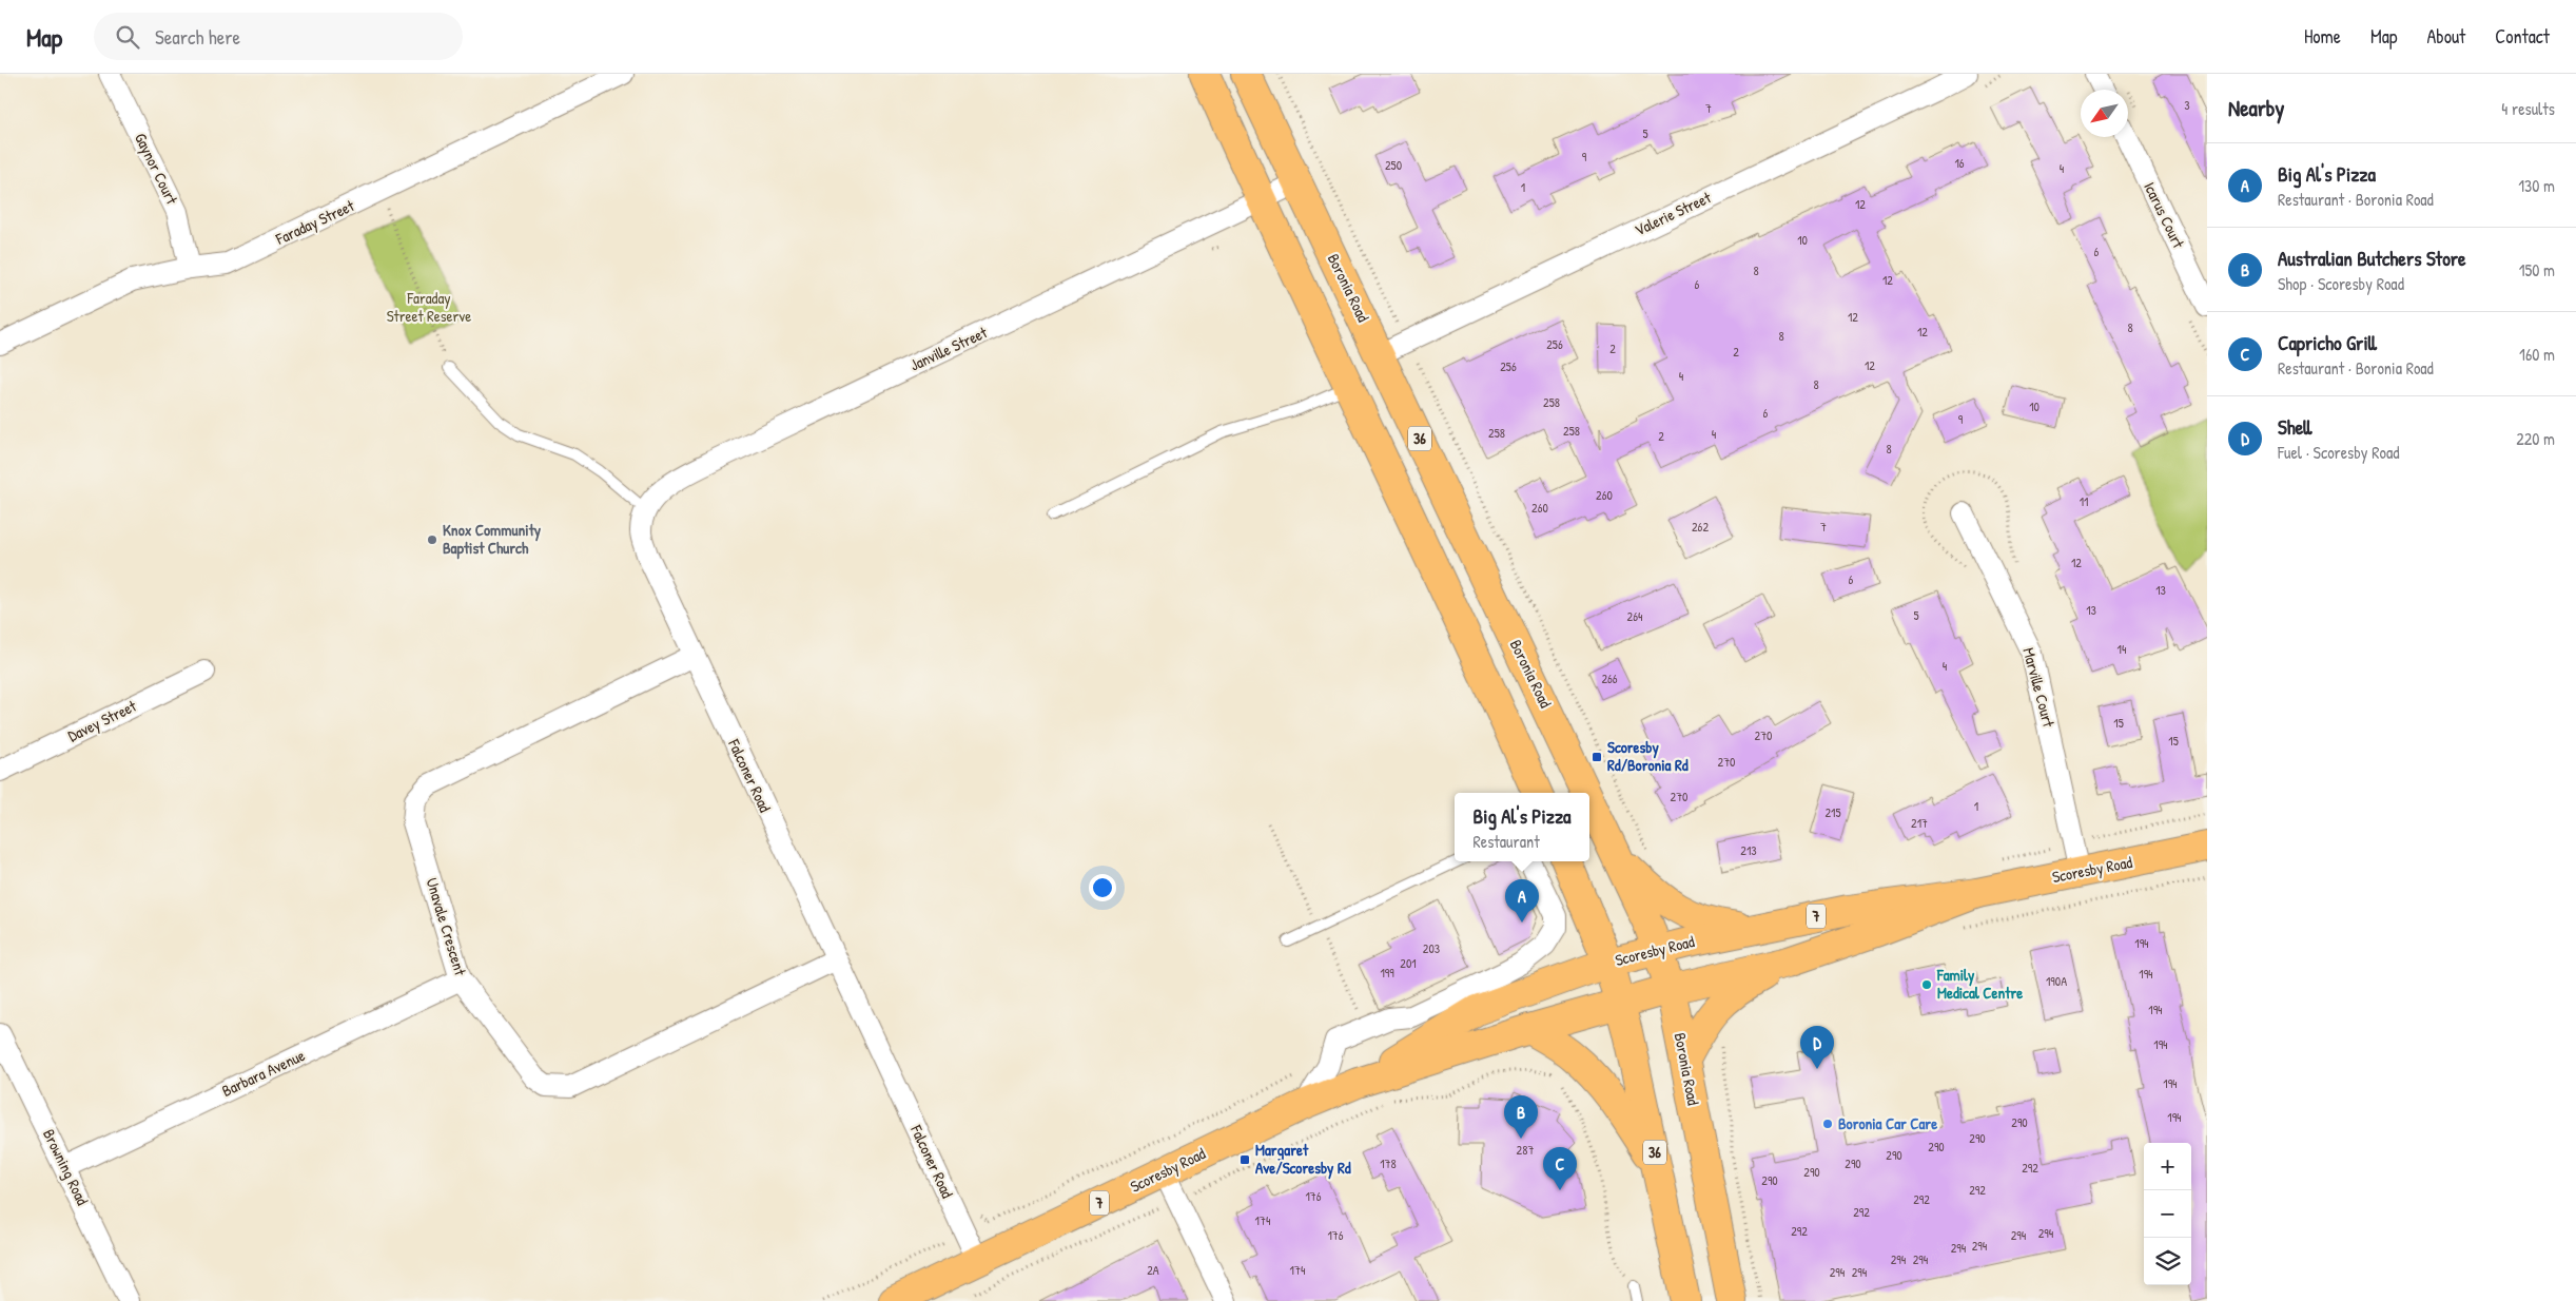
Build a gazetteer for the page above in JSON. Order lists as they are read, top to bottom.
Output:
{
  "streets": {
    "main road": [
      "Boronia Road",
      "36",
      "Scoresby Road",
      "7"
    ],
    "street": [
      "Gaynor Court",
      "Valerie Street",
      "Icarus Court",
      "Faraday Street",
      "Janville Street",
      "Marville Court",
      "Davey Street",
      "Falconer Road",
      "Unavale Crescent",
      "Barbara Avenue",
      "Browning Road"
    ]
  },
  "crossings": [
    ["Gaynor Court", "Faraday Street"],
    ["Valerie Street", "Boronia Road"],
    ["Boronia Road", "Janville Street"],
    ["Boronia Road", "Scoresby Road"],
    ["Janville Street", "Falconer Road"],
    ["36", "Scoresby Road"],
    ["Marville Court", "Scoresby Road"],
    ["Falconer Road", "Scoresby Road"],
    ["Falconer Road", "Unavale Crescent"],
    ["Unavale Crescent", "Barbara Avenue"],
    ["Barbara Avenue", "Browning Road"]
  ],
  "parks": ["Faraday Street Reserve"],
  "places": {
    "other": ["Knox Community Baptist Church", "Family Medical Centre", "Boronia Car Care"],
    "transit": ["Scoresby Rd/Boronia Rd", "Margaret Ave/Scoresby Rd"]
  },
  "house_numbers": [
    "3",
    "7",
    "5",
    "9",
    "16",
    "250",
    "4",
    "1",
    "12",
    "10",
    "6",
    "8",
    "12",
    "6",
    "12",
    "8",
    "12",
    "8",
    "256",
    "2",
    "2",
    "12",
    "256",
    "4",
    "8",
    "258",
    "10",
    "6",
    "9",
    "258",
    "258",
    "4",
    "2",
    "8",
    "260",
    "11",
    "260",
    "262",
    "7",
    "12",
    "6",
    "13",
    "13",
    "5",
    "264",
    "14",
    "4",
    "266",
    "15",
    "270",
    "15",
    "270",
    "270",
    "1",
    "215",
    "217",
    "213",
    "194",
    "203",
    "201",
    "199",
    "194",
    "190A",
    "194",
    "194",
    "194",
    "194",
    "290",
    "290",
    "290",
    "287",
    "290",
    "178",
    "290",
    "292",
    "290",
    "290",
    "292",
    "176",
    "292",
    "292",
    "174",
    "292",
    "294",
    "176",
    "294",
    "294",
    "294",
    "294",
    "294",
    "2A",
    "174",
    "294",
    "294"
  ],
  "north": "bottom left",
  "page": {
    "header": "Map",
    "search": "Search here",
    "nav": [
      "Home",
      "Map",
      "About",
      "Contact"
    ],
    "heading": ["Nearby", "4 results"],
    "list": [
      {
        "mark": "A",
        "name": "Big Al's Pizza",
        "note": "Restaurant · Boronia Road",
        "value": "130 m"
      },
      {
        "mark": "B",
        "name": "Australian Butchers Store",
        "note": "Shop · Scoresby Road",
        "value": "150 m"
      },
      {
        "mark": "C",
        "name": "Capricho Grill",
        "note": "Restaurant · Boronia Road",
        "value": "160 m"
      },
      {
        "mark": "D",
        "name": "Shell",
        "note": "Fuel · Scoresby Road",
        "value": "220 m"
      }
    ],
    "popup": ["Big Al's Pizza", "Restaurant"],
    "pins": [
      "A",
      "D",
      "B",
      "C"
    ],
    "map_buttons": ["+", "−"]
  }
}
